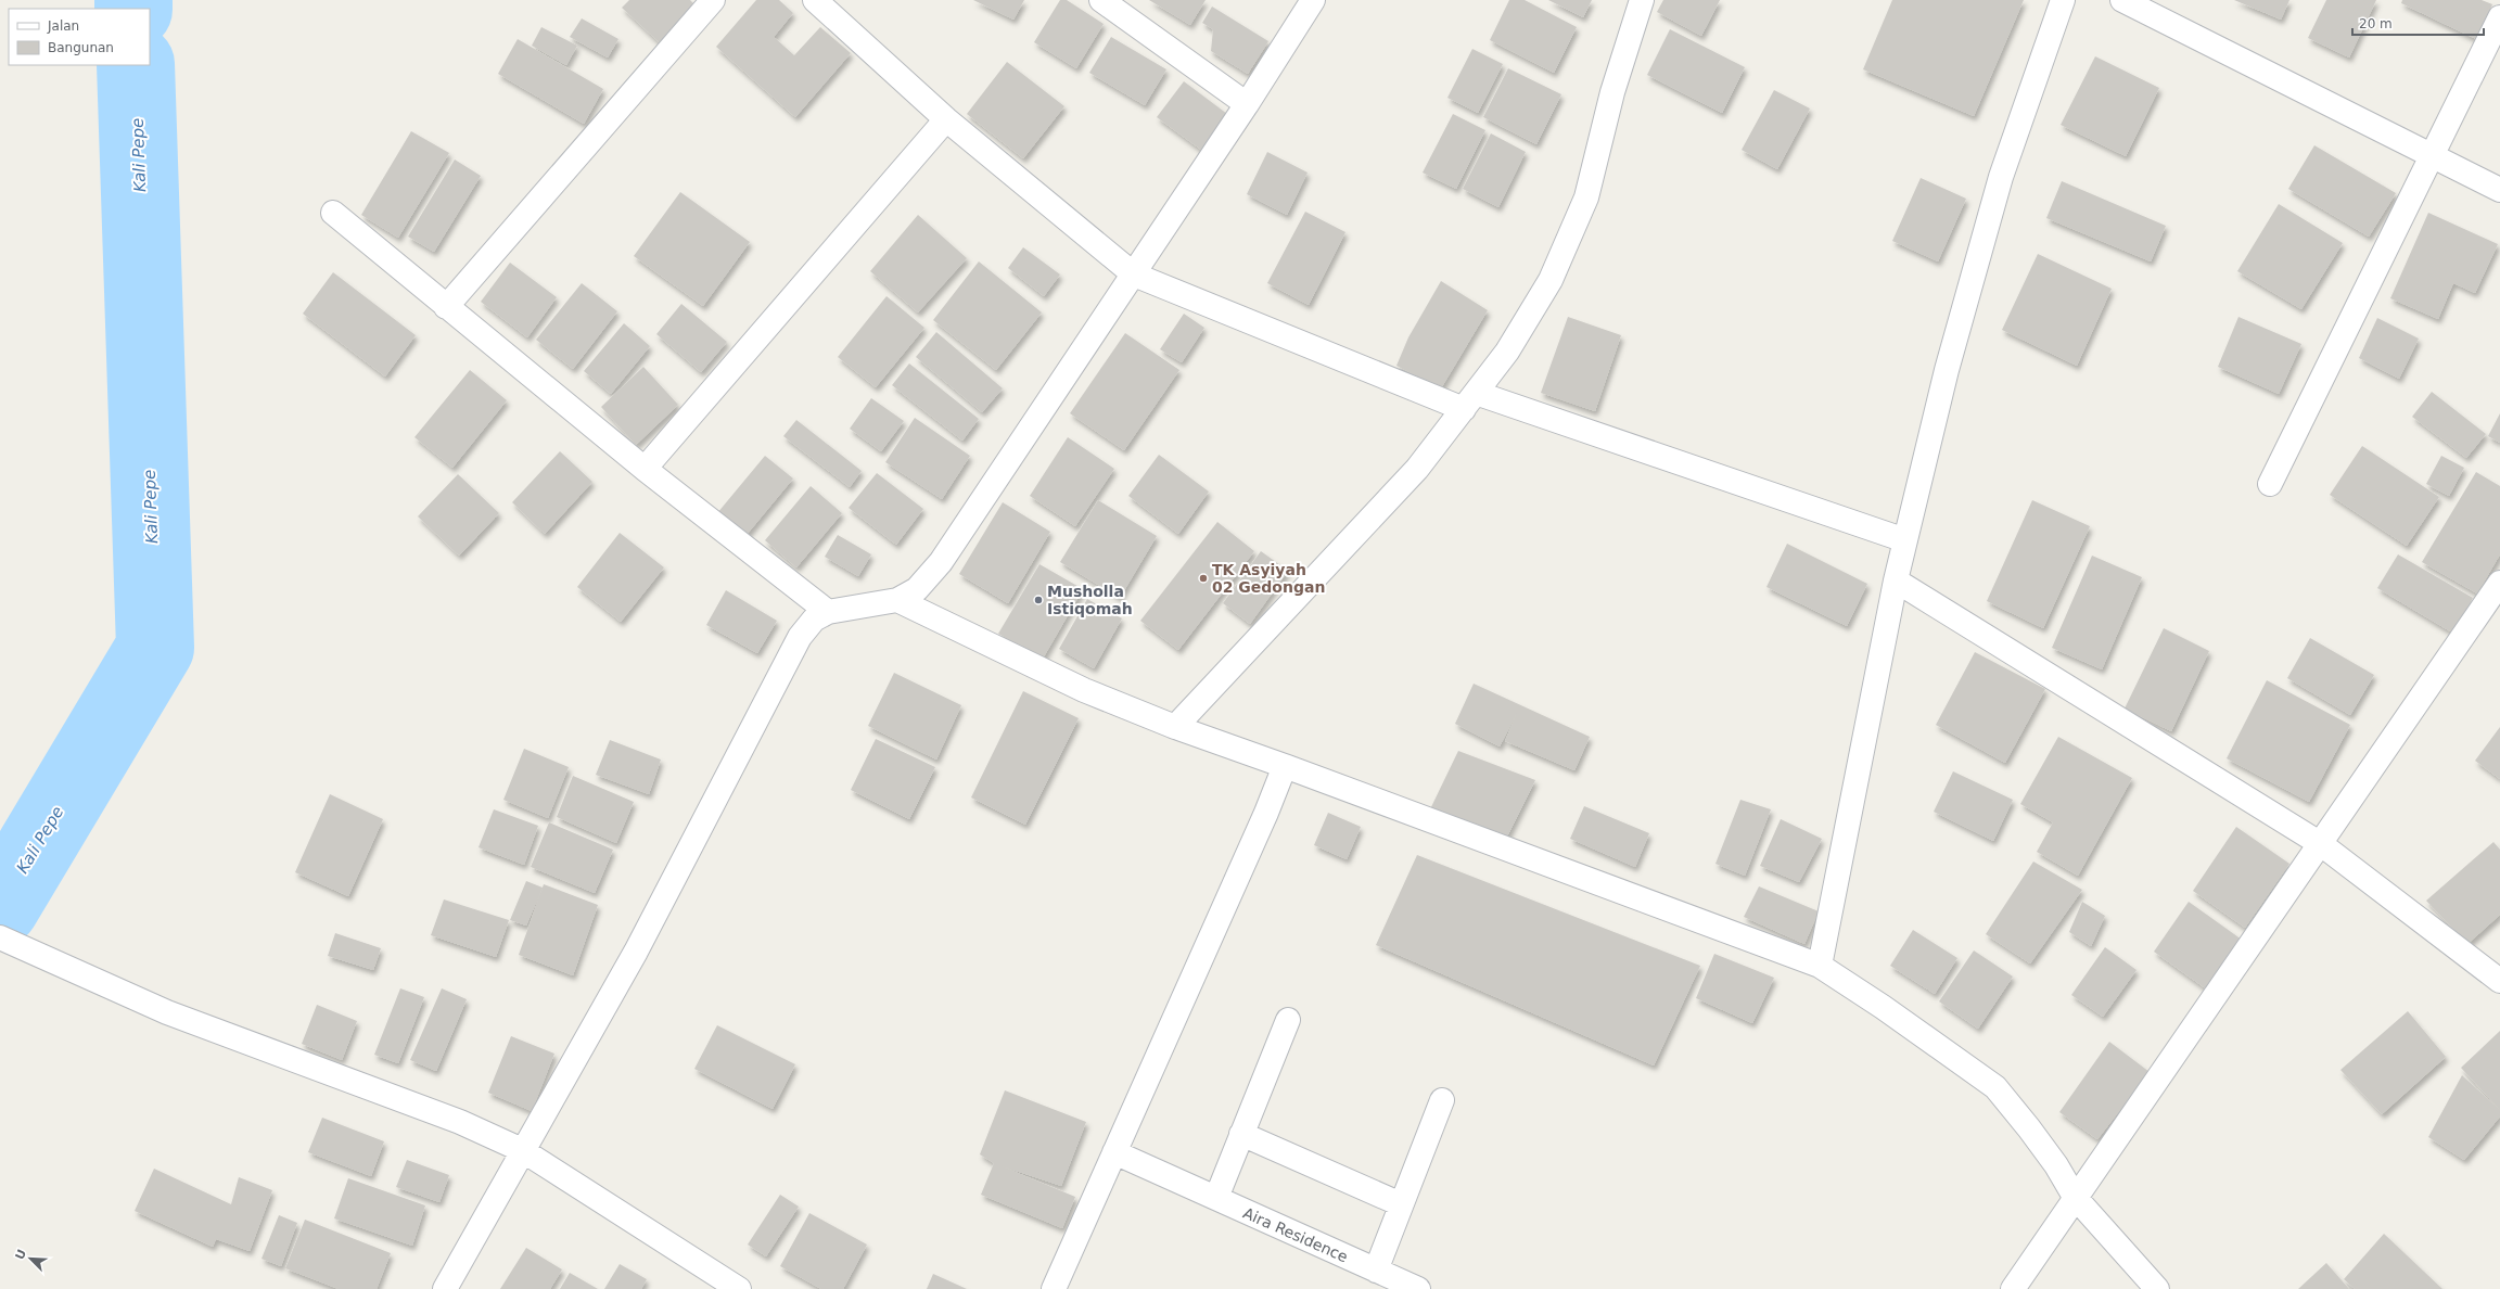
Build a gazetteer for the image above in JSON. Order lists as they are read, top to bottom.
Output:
{
  "streets": {
    "street": ["Aira Residence"]
  },
  "water": ["Kali Pepe"],
  "places": ["TK Asyiyah 02 Gedongan", "Musholla Istiqomah"],
  "legend": ["Jalan", "Bangunan"],
  "scale_bar": "20 m",
  "north": "top left"
}
